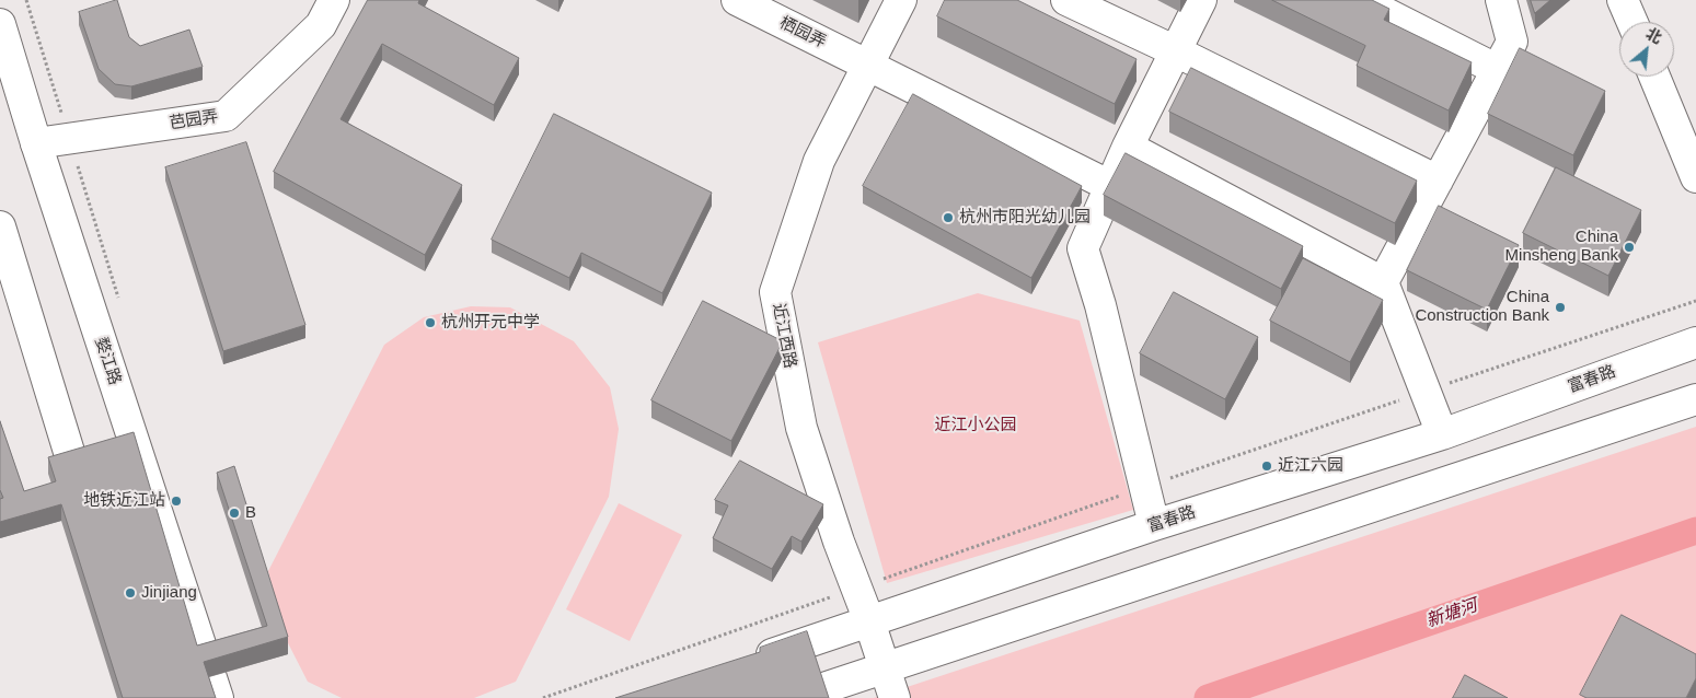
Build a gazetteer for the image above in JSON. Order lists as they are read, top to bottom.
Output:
{
  "streets": {
    "street": [
      "栖园弄",
      "芭园弄",
      "近江西路",
      "婺江路",
      "富春路"
    ]
  },
  "crossings": [
    ["栖园弄", "近江西路"],
    ["芭园弄", "婺江路"],
    ["近江西路", "富春路"]
  ],
  "water": ["新塘河"],
  "parks": ["近江小公园"],
  "places": [
    "杭州市阳光幼儿园",
    "China Minsheng Bank",
    "China Construction Bank",
    "杭州开元中学",
    "近江六园",
    "地铁近江站",
    "B",
    "Jinjiang"
  ],
  "north": "top right"
}
